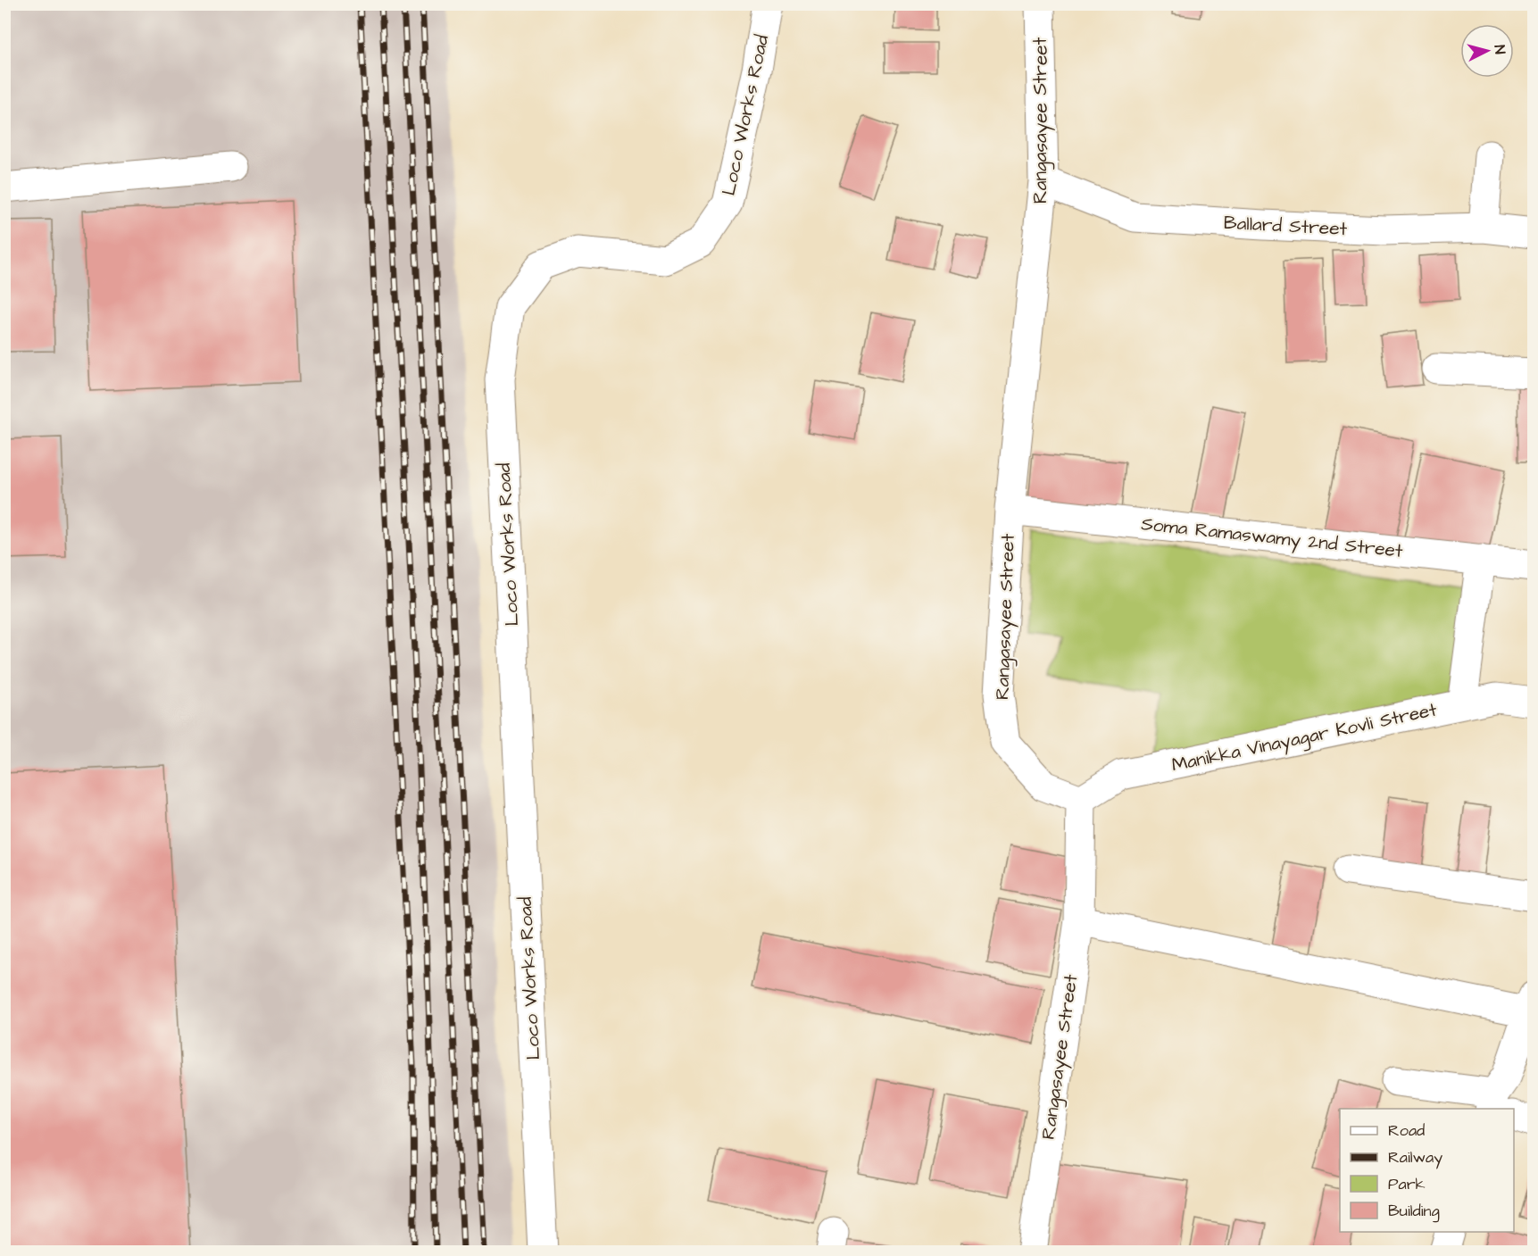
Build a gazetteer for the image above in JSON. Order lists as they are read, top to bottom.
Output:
{
  "streets": {
    "street": [
      "Loco Works Road",
      "Rangasayee Street",
      "Ballard Street",
      "Soma Ramaswamy 2nd Street",
      "Manikka Vinayagar Kovli Street"
    ]
  },
  "crossings": [
    ["Rangasayee Street", "Ballard Street"],
    ["Rangasayee Street", "Soma Ramaswamy 2nd Street"],
    ["Rangasayee Street", "Manikka Vinayagar Kovli Street"]
  ],
  "legend": [
    "Road",
    "Railway",
    "Park",
    "Building"
  ],
  "north": "right"
}
